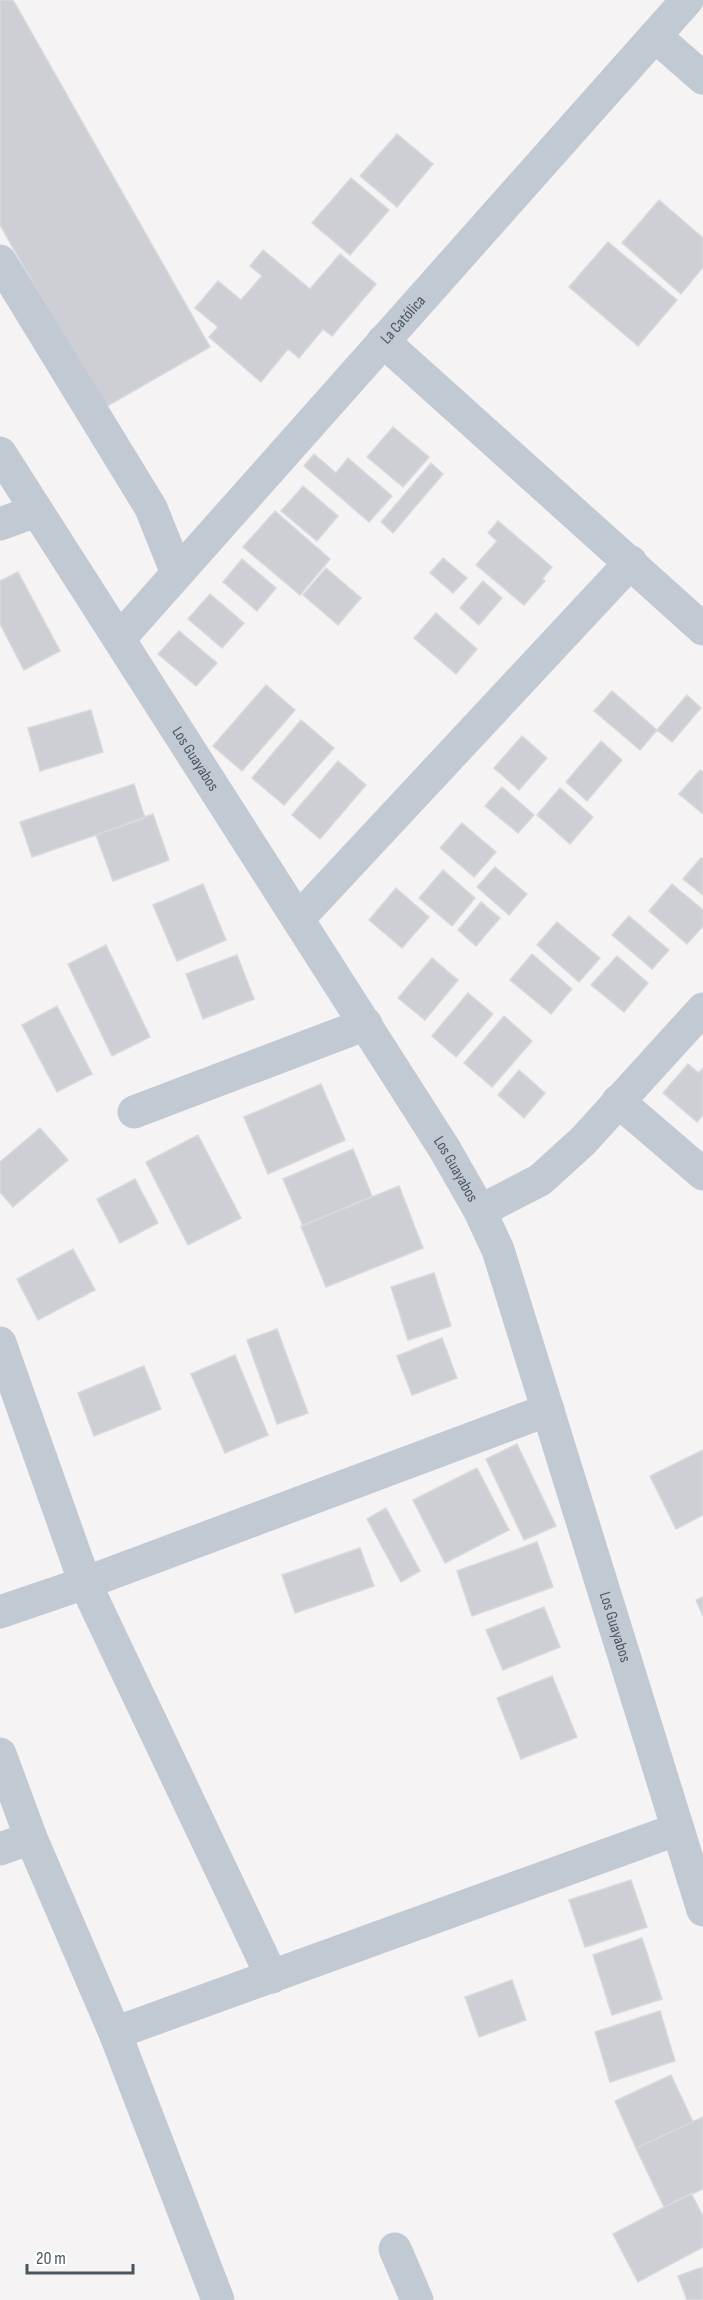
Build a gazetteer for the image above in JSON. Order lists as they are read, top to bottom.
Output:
{
  "streets": {
    "street": ["La Católica", "Los Guayabos"]
  },
  "crossings": [
    ["La Católica", "Los Guayabos"]
  ],
  "scale_bar": "20 m"
}
